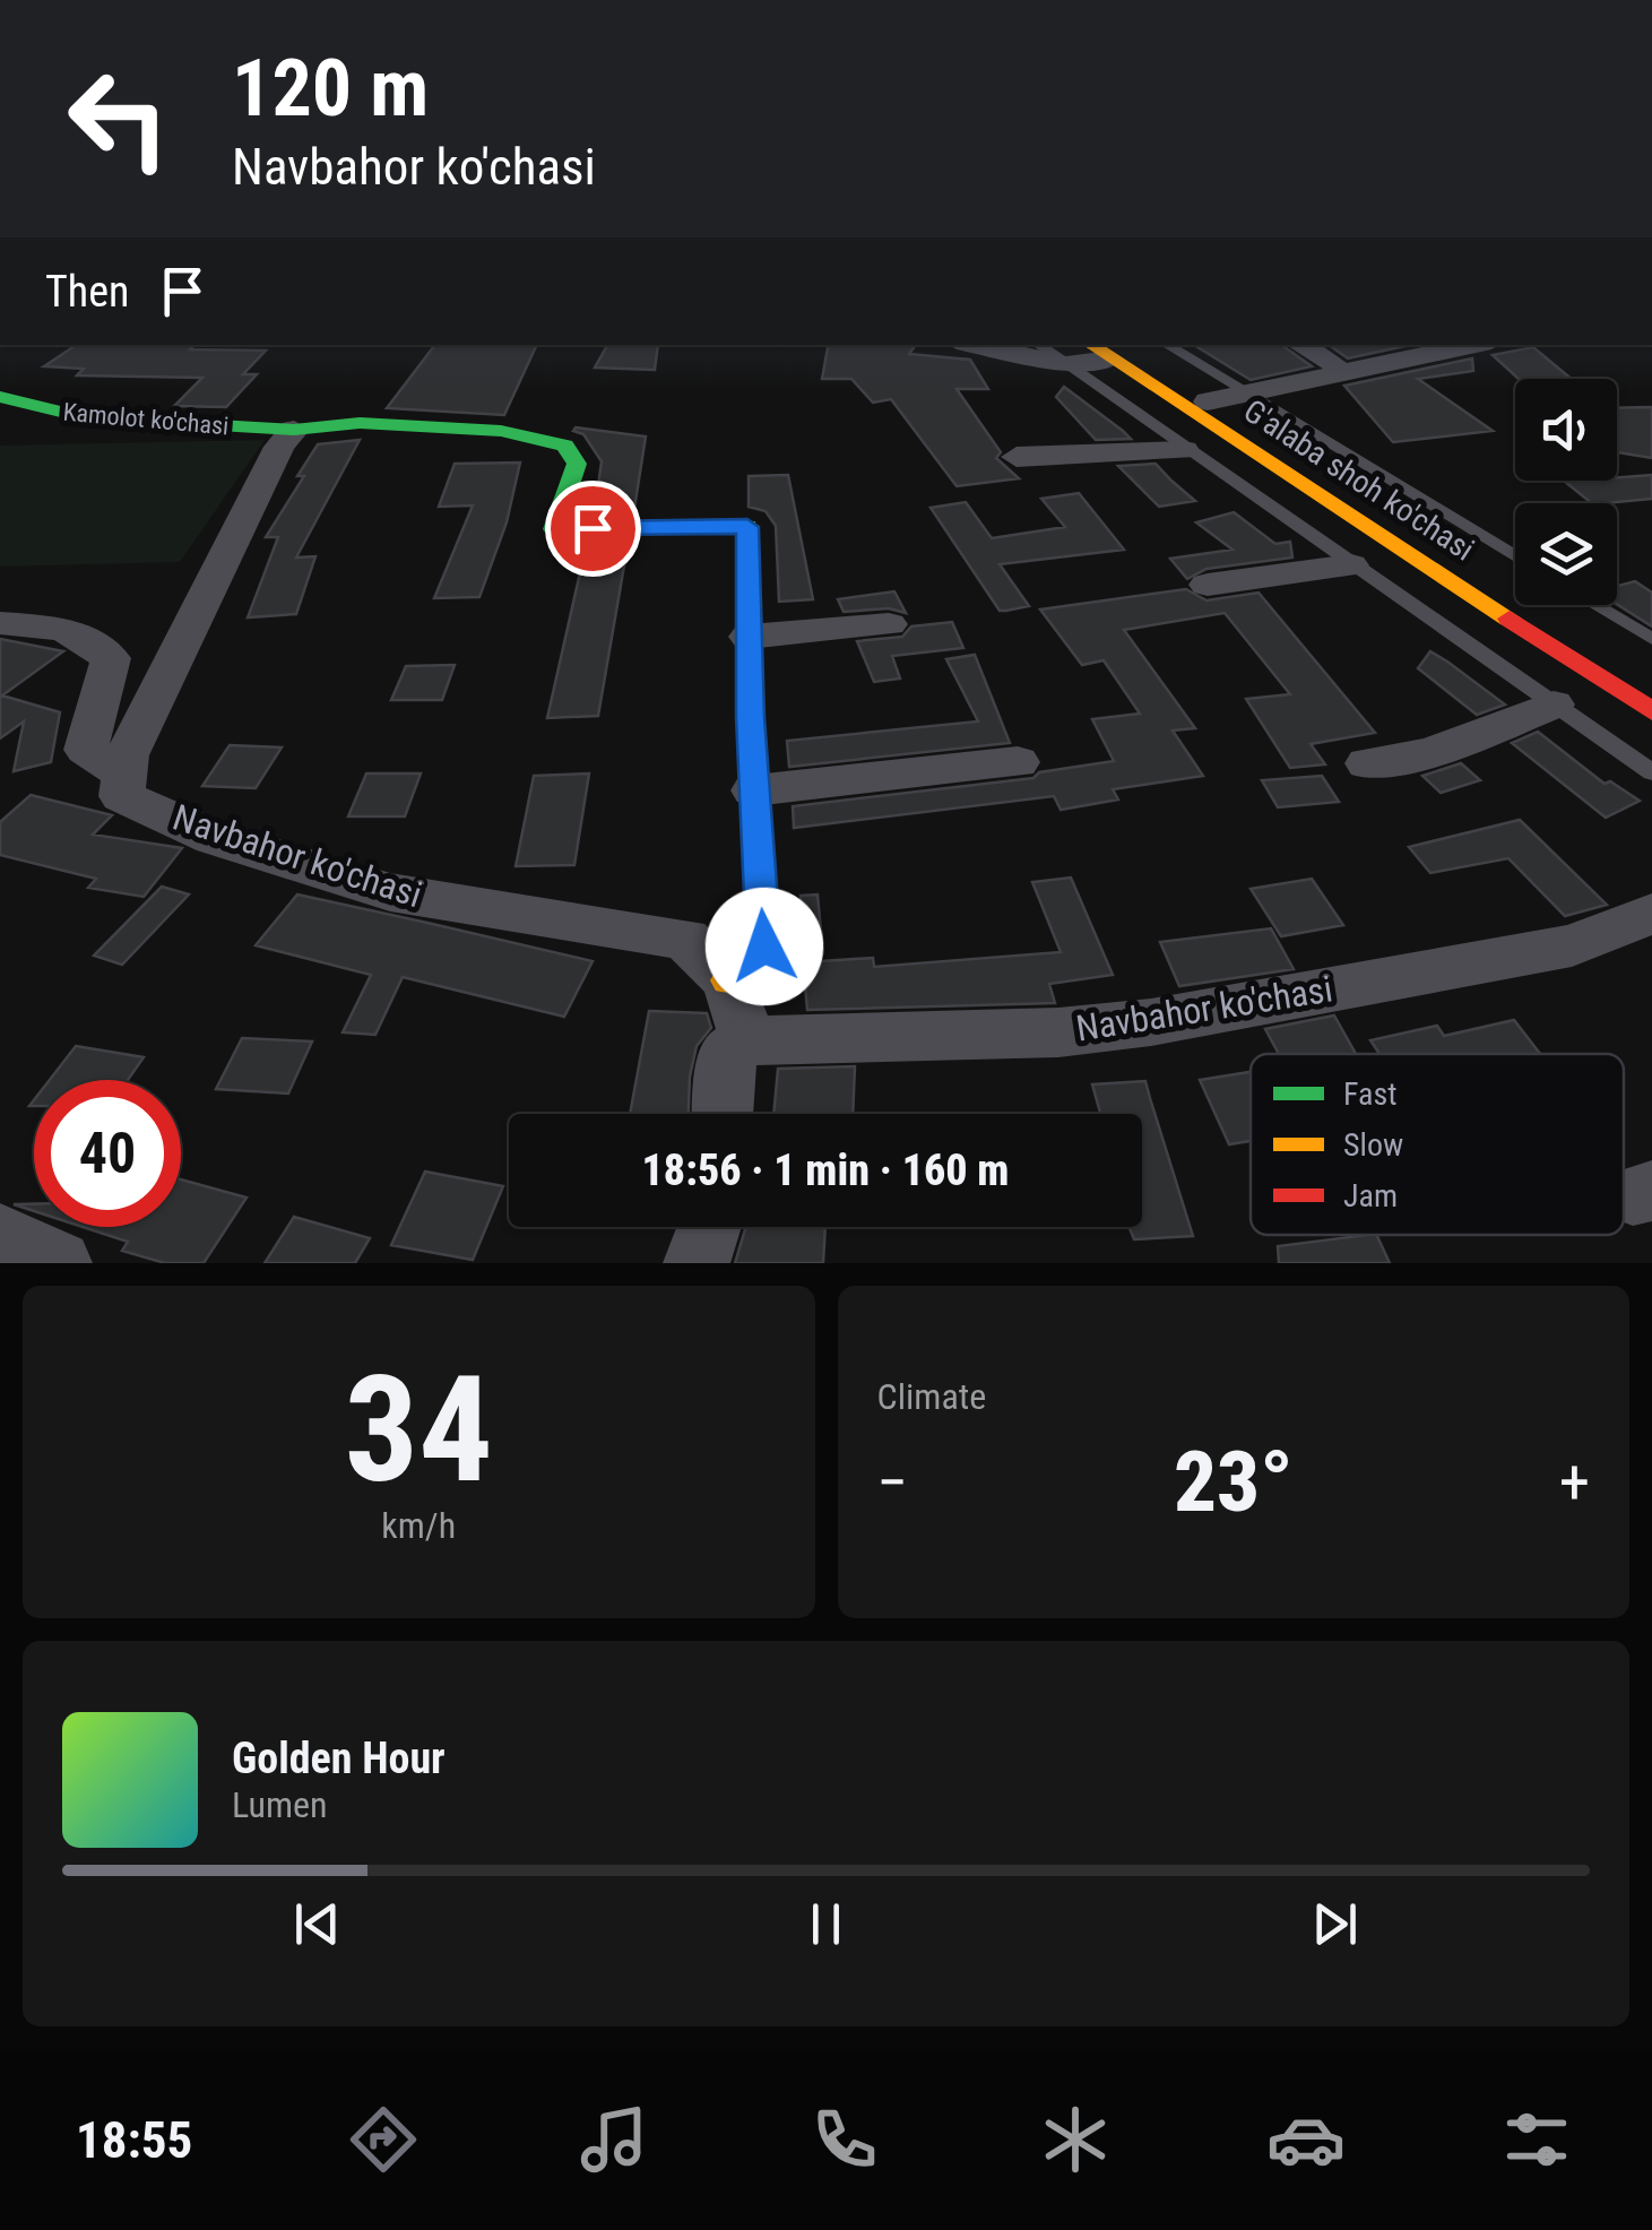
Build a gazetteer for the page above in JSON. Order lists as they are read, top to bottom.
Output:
{
  "streets": {
    "street": ["Kamolot ko'chasi", "G'alaba shoh ko'chasi", "Navbahor ko'chasi"]
  },
  "legend": ["Fast", "Slow", "Jam"],
  "page": {
    "turn": ["120 m", "Navbahor ko'chasi"],
    "then": "Then",
    "limit": "40",
    "trip": "18:56 · 1 min · 160 m",
    "tile": [
      ["34", "km/h"],
      "Climate"
    ],
    "heat": ["−", "23°", "+"],
    "song": ["Golden Hour", "Lumen"],
    "tabs": "18:55"
  }
}
